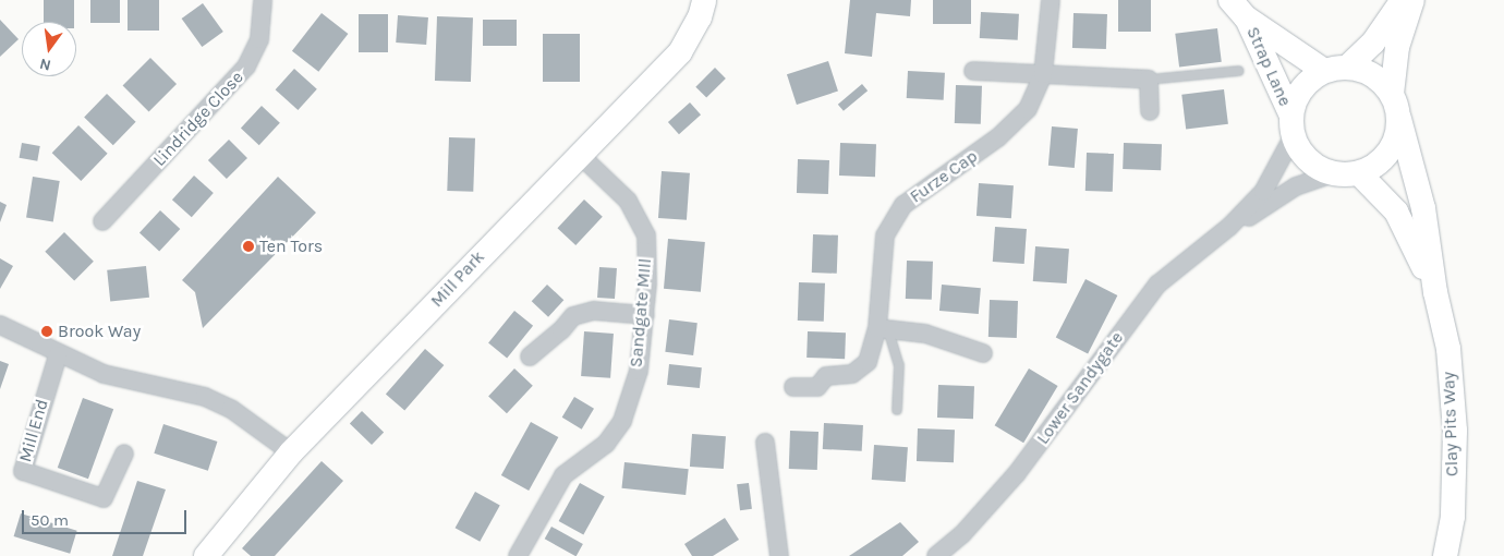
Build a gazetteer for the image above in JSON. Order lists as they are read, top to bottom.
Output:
{
  "streets": {
    "main road": ["Strap Lane", "Mill Park", "Clay Pits Way"],
    "street": [
      "Lindridge Close",
      "Furze Cap",
      "Sandgate MIll",
      "Lower Sandygate",
      "Mill End"
    ]
  },
  "crossings": [
    ["Strap Lane", "Lower Sandygate"],
    ["Strap Lane", "Clay Pits Way"],
    ["Mill Park", "Sandgate MIll"],
    ["Lower Sandygate", "Clay Pits Way"]
  ],
  "places": ["Ten Tors", "Brook Way"],
  "scale_bar": "50 m",
  "north": "bottom"
}
